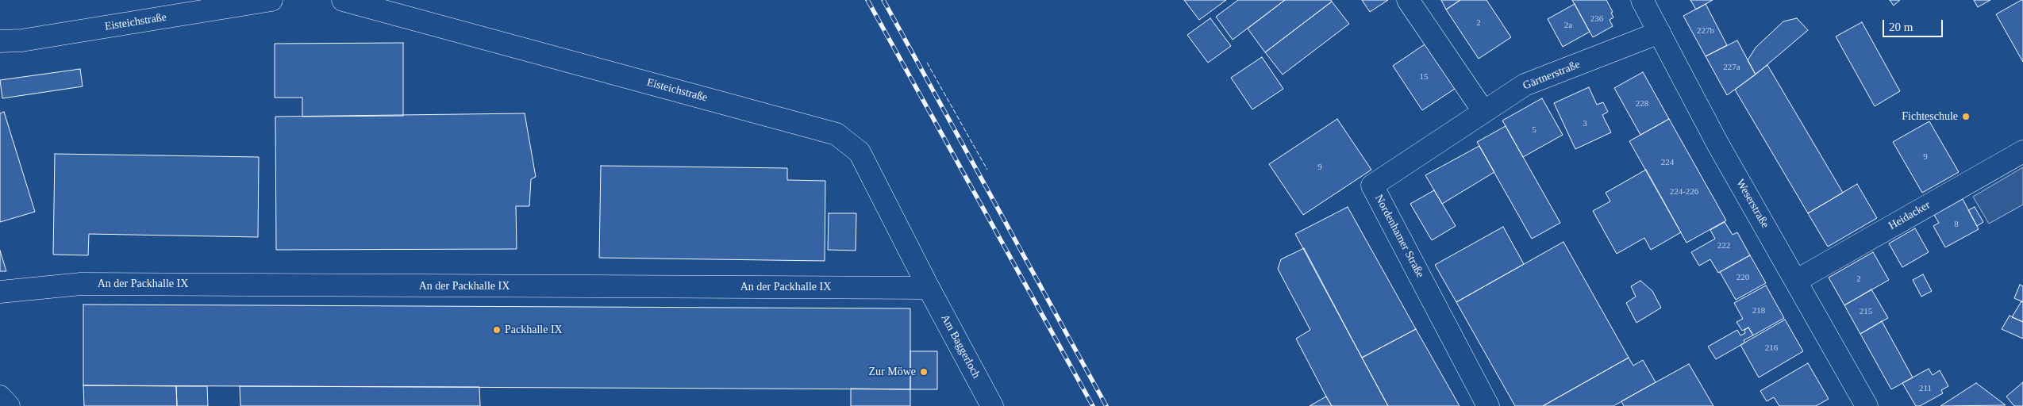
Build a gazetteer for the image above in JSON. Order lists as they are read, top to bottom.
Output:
{
  "streets": {
    "street": [
      "Eisteichstraße",
      "Gärtnerstraße",
      "Weserstraße",
      "Heidacker",
      "Nordenhamer Straße",
      "An der Packhalle IX",
      "Am Baggerloch"
    ]
  },
  "crossings": [
    ["Eisteichstraße", "An der Packhalle IX"],
    ["Eisteichstraße", "Am Baggerloch"],
    ["Gärtnerstraße", "Weserstraße"],
    ["Gärtnerstraße", "Nordenhamer Straße"],
    ["Weserstraße", "Heidacker"],
    ["An der Packhalle IX", "Am Baggerloch"]
  ],
  "places": ["Fichteschule", "Packhalle IX", "Zur Möwe"],
  "house_numbers": [
    "236",
    "2",
    "2a",
    "227b",
    "227a",
    "15",
    "228",
    "3",
    "5",
    "9",
    "224",
    "9",
    "224-226",
    "8",
    "222",
    "220",
    "2",
    "218",
    "215",
    "216",
    "211"
  ],
  "scale_bar": "20 m"
}
